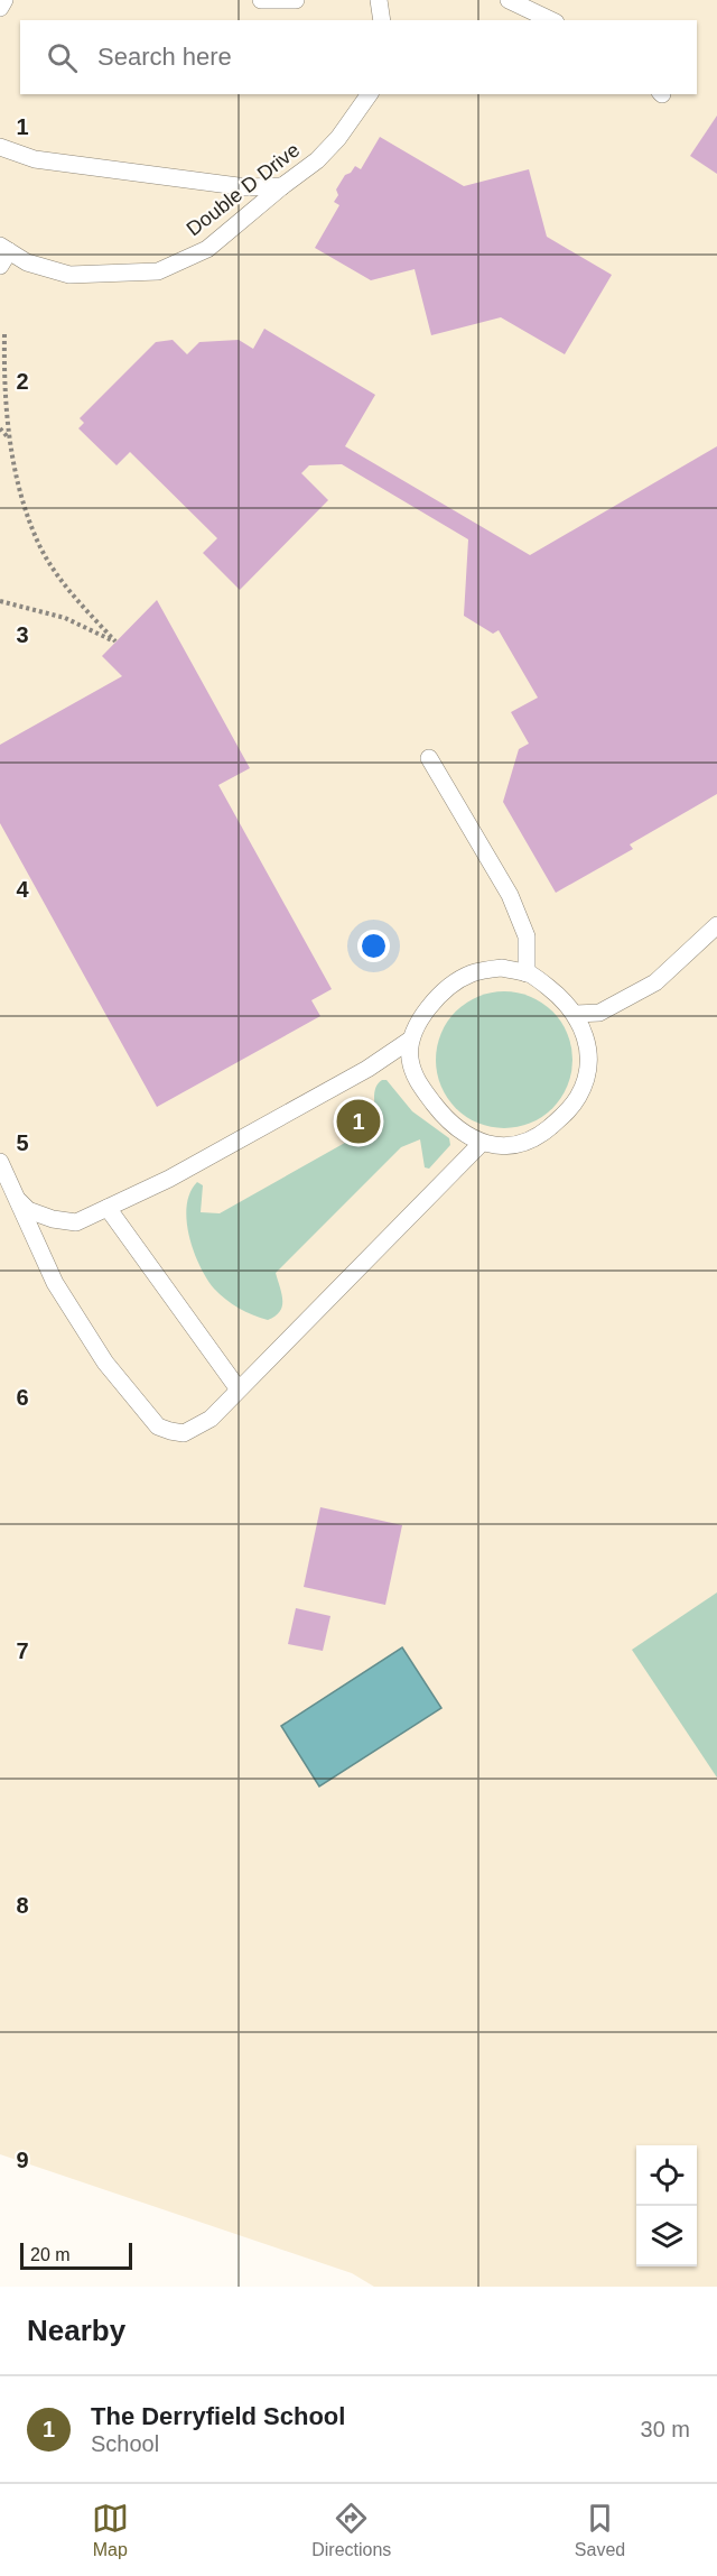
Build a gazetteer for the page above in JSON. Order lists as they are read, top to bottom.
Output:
{
  "streets": {
    "lane": ["Double D Drive"]
  },
  "scale_bar": "20 m",
  "page": {
    "search": "Search here",
    "pins": "1",
    "scale": "20 m",
    "heading": "Nearby",
    "list": [
      {
        "mark": "1",
        "name": "The Derryfield School",
        "note": "School",
        "value": "30 m"
      }
    ],
    "nav": ["Map", "Directions", "Saved"]
  },
  "grid": {
    "rows": [
      "1",
      "2",
      "3",
      "4",
      "5",
      "6",
      "7",
      "8",
      "9"
    ]
  }
}
